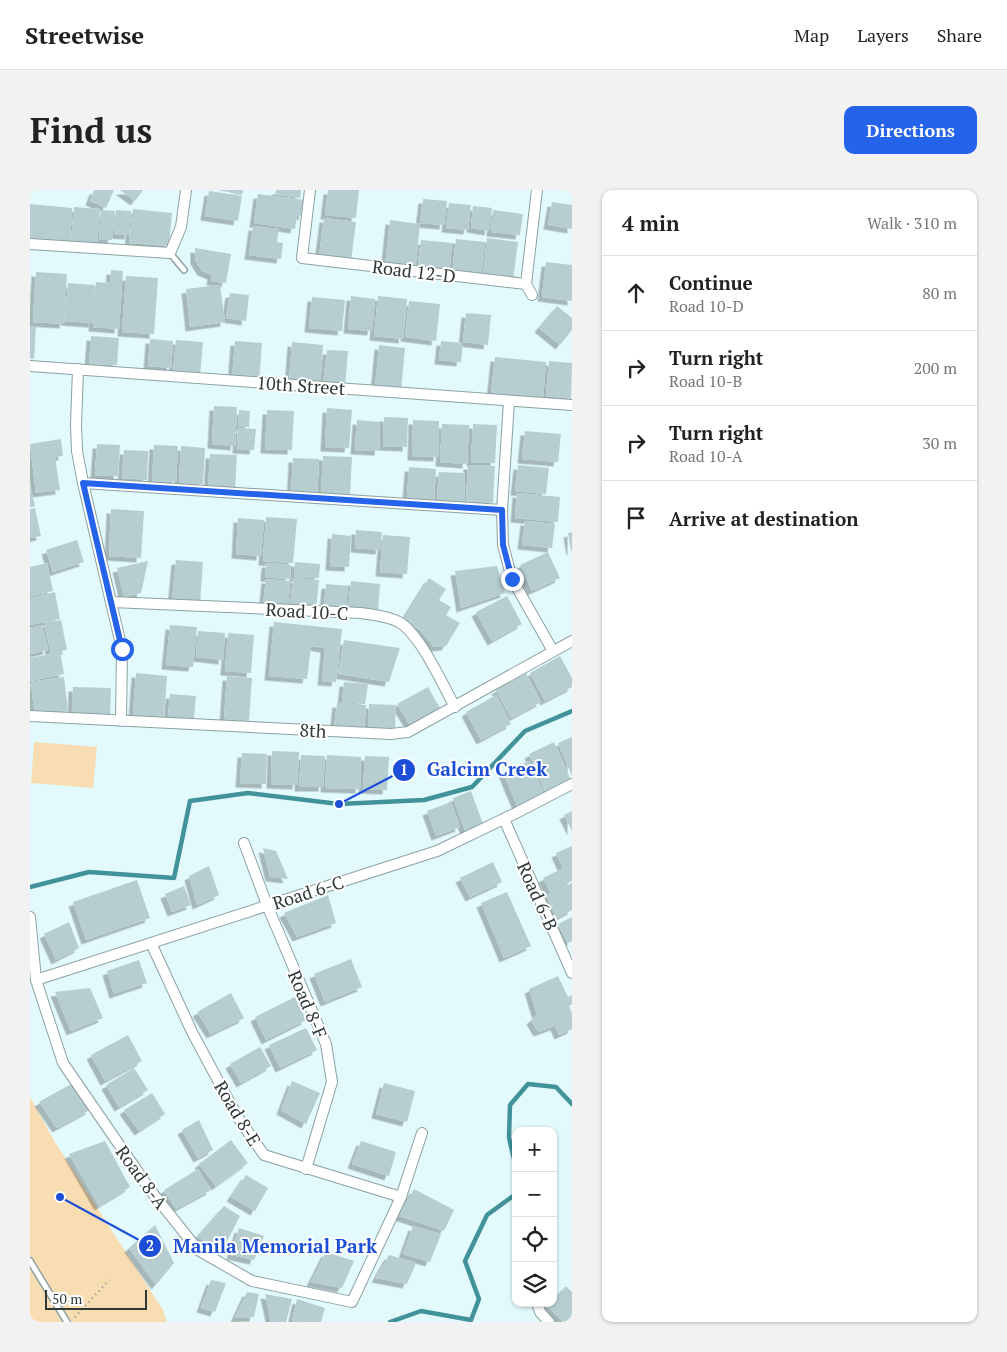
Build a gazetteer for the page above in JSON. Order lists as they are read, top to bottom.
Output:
{
  "streets": {
    "street": [
      "Road 12-D",
      "10th Street",
      "Road 10-C",
      "8th",
      "Road 6-C",
      "Road 6-B",
      "Road 8-F",
      "Road 8-E",
      "Road 8-A"
    ]
  },
  "crossings": [
    ["Road 10-C", "8th"],
    ["Road 6-C", "Road 6-B"],
    ["Road 6-C", "Road 8-F"],
    ["Road 6-C", "Road 8-E"],
    ["Road 6-C", "Road 8-A"],
    ["Road 8-F", "Road 8-E"],
    ["Road 8-E", "Road 8-A"]
  ],
  "places": ["Galcim Creek", "Manila Memorial Park"],
  "scale_bar": "50 m",
  "page": {
    "header": "Streetwise",
    "nav": ["Map", "Layers", "Share"],
    "buttons": "Directions",
    "title": "Find us",
    "heading": ["4 min", "Walk · 310 m"],
    "list": [
      ["Continue", "Road 10-D", "80 m"],
      ["Turn right", "Road 10-B", "200 m"],
      ["Turn right", "Road 10-A", "30 m"],
      "Arrive at destination"
    ],
    "map_buttons": ["+", "−"],
    "scale": "50 m"
  }
}
